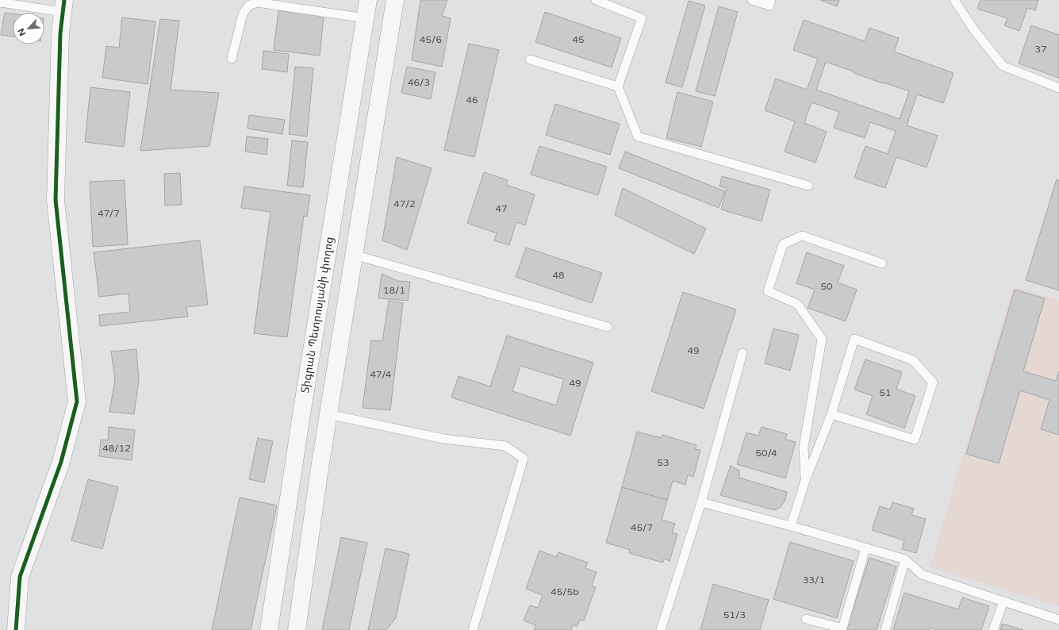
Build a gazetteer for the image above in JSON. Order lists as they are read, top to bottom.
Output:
{
  "streets": {
    "main road": ["Տիգրան Պետրոսյանի փողոց"]
  },
  "house_numbers": [
    "45/6",
    "45",
    "37",
    "46/3",
    "46",
    "47/2",
    "47",
    "47/7",
    "48",
    "50",
    "18/1",
    "49",
    "47/4",
    "49",
    "51",
    "48/12",
    "50/4",
    "53",
    "45/7",
    "33/1",
    "45/5b",
    "51/3"
  ],
  "north": "bottom left"
}
